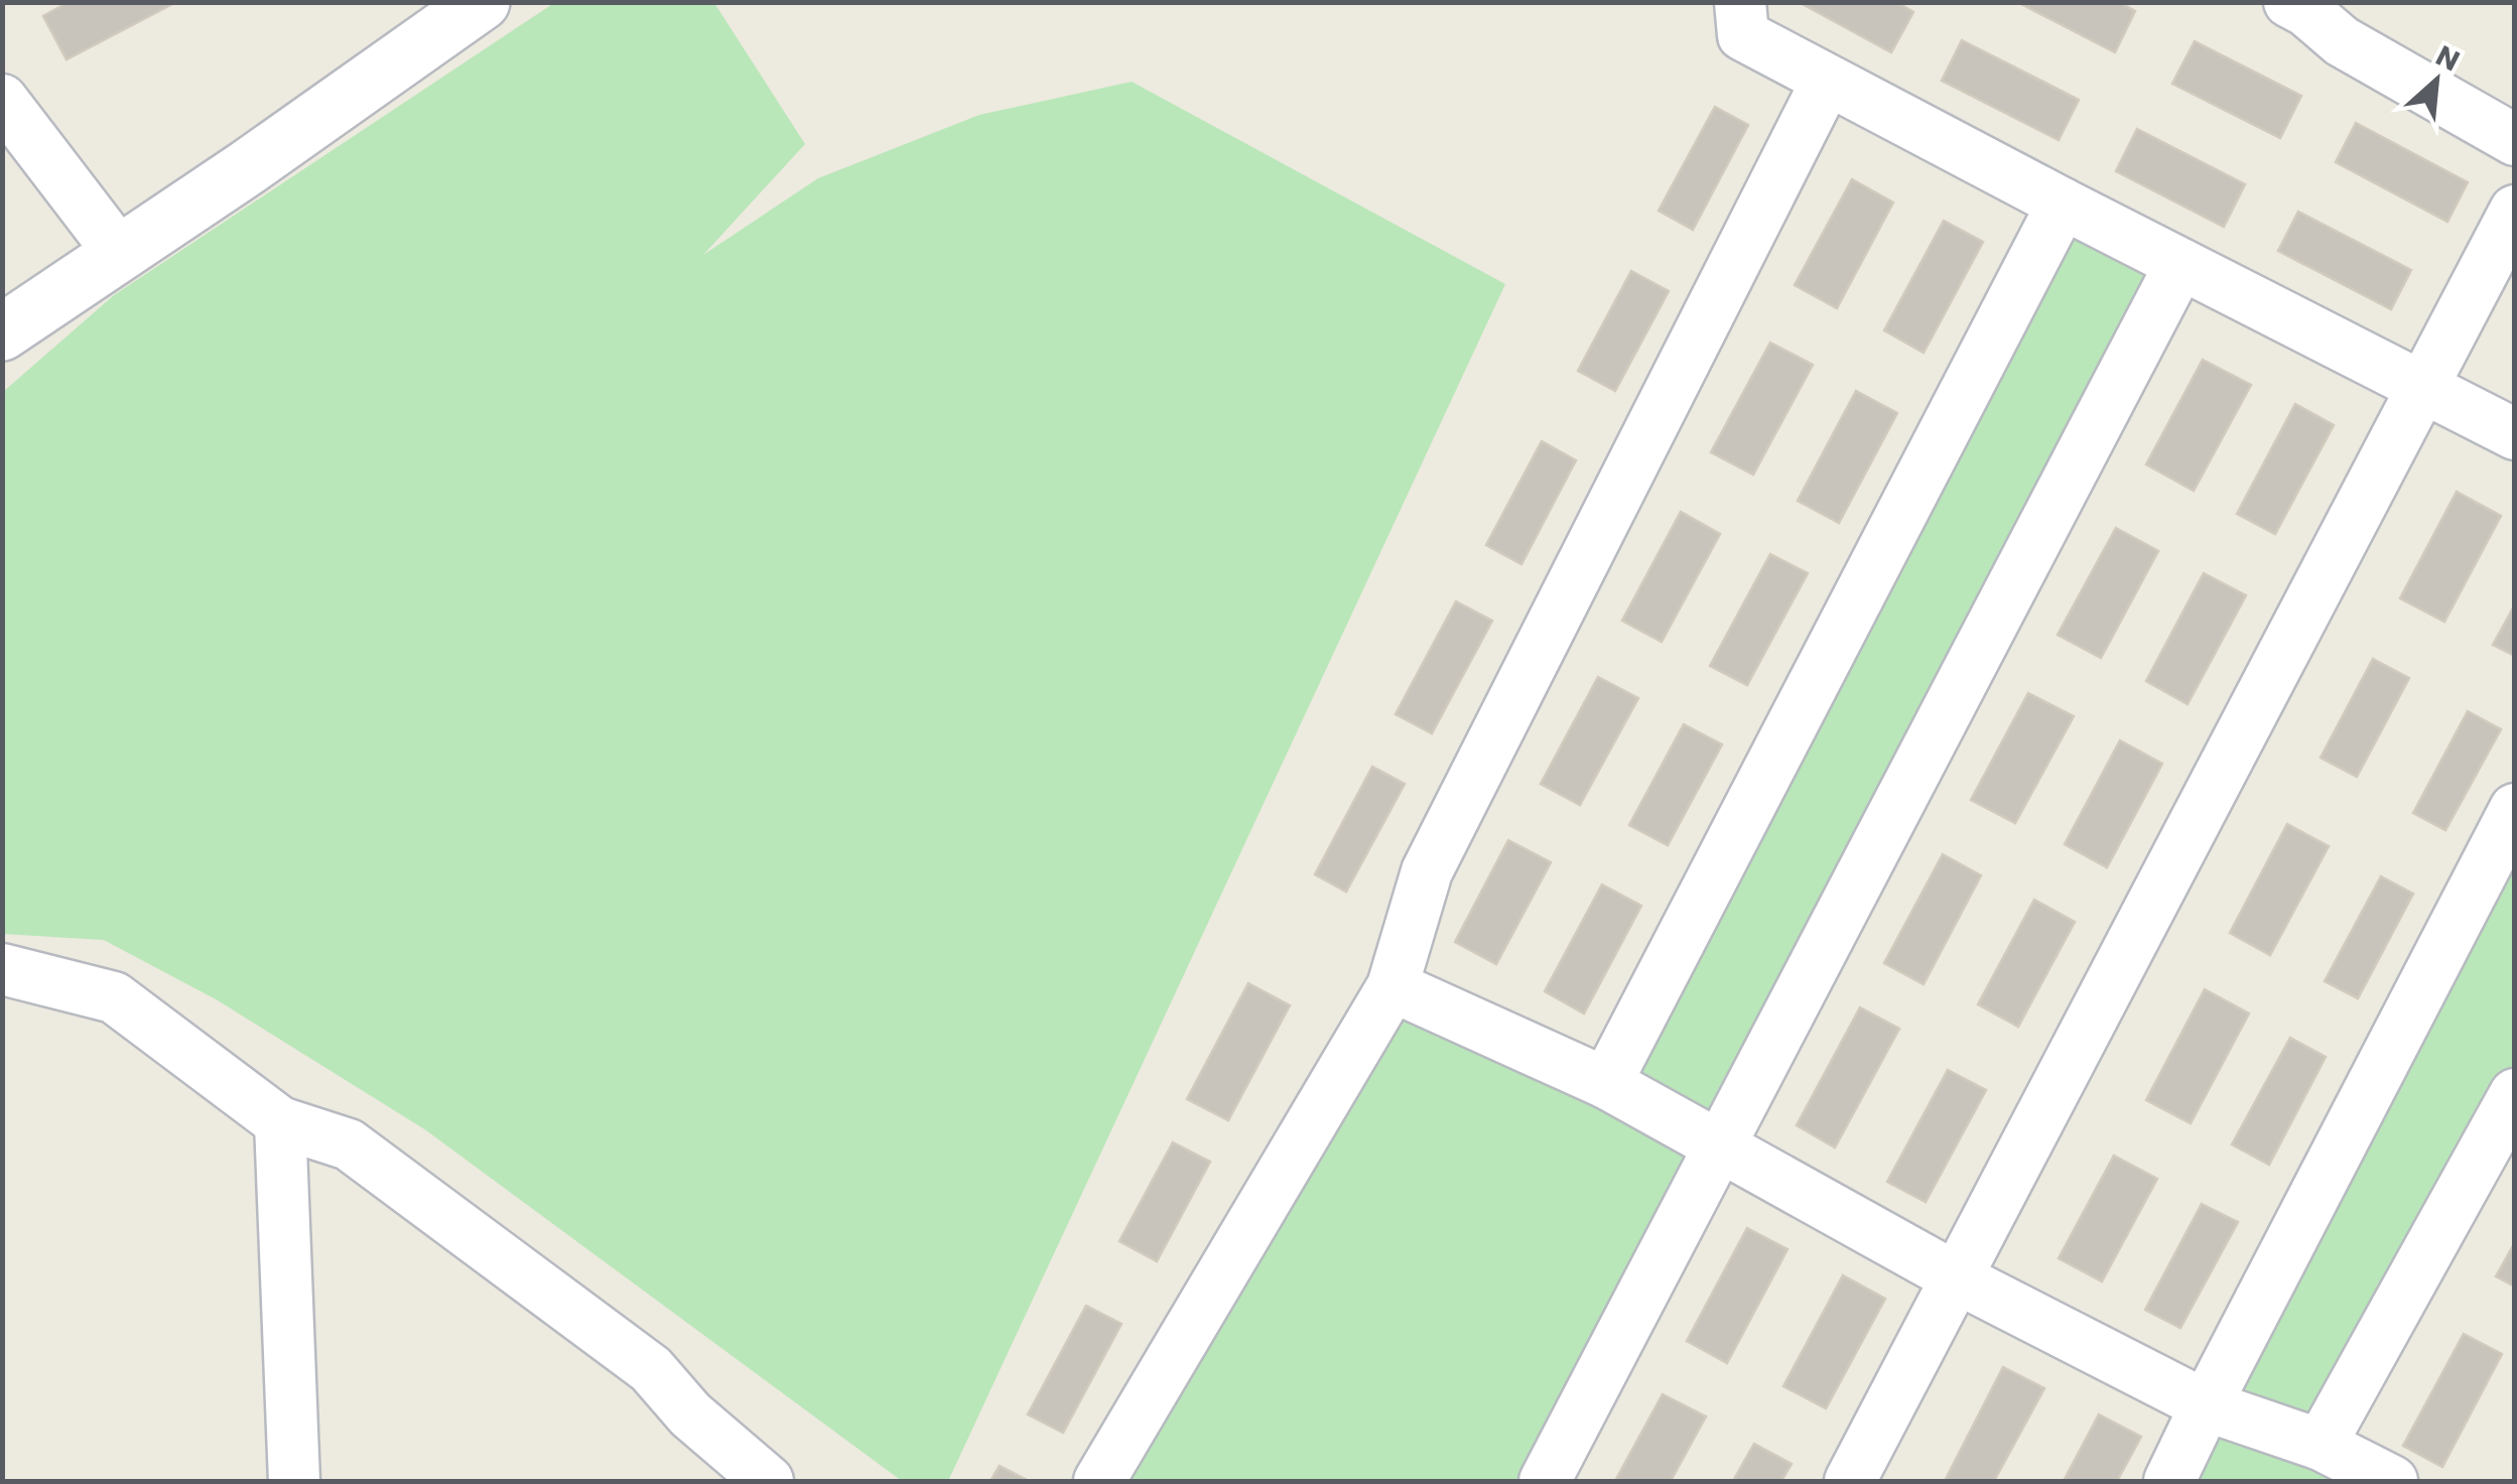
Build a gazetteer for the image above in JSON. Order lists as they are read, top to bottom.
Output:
{
  "north": "top right"
}
